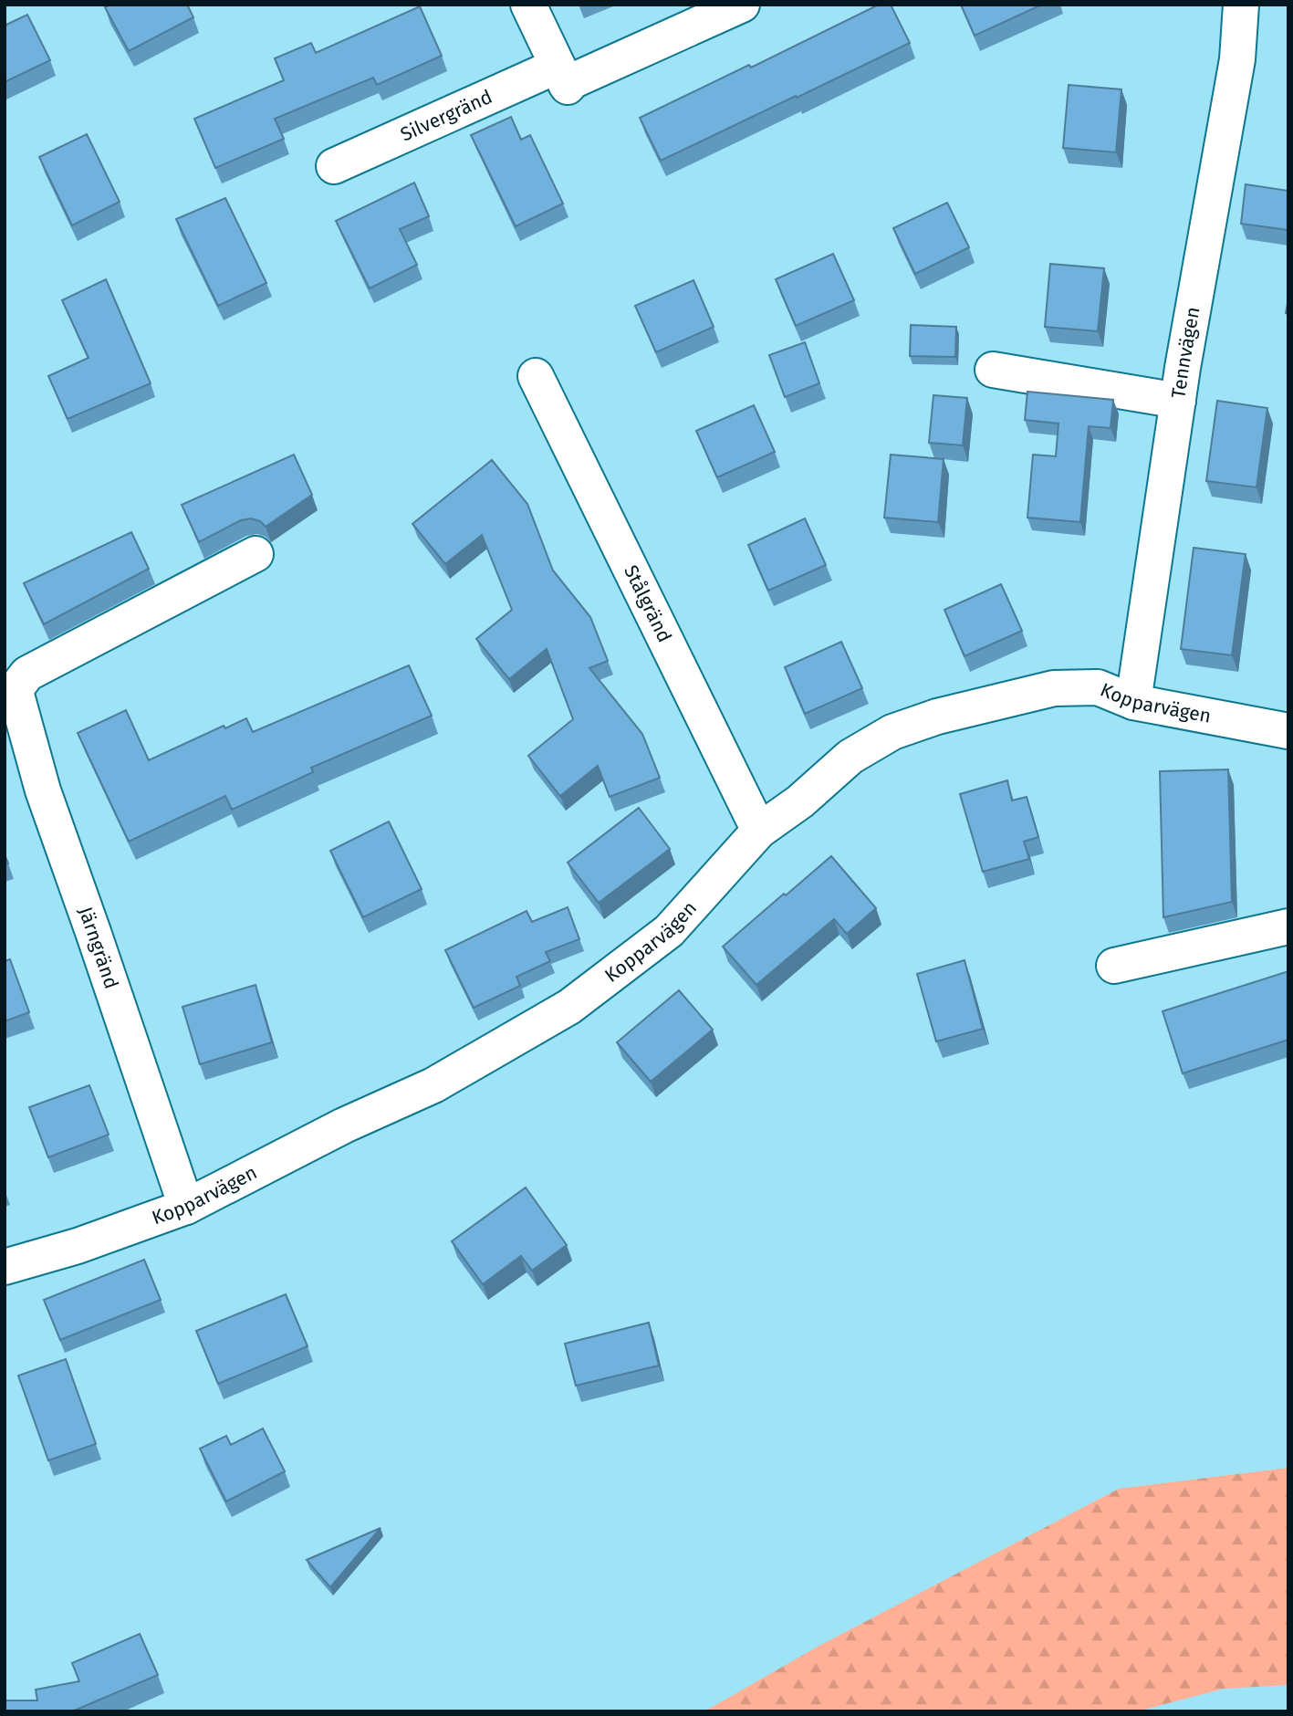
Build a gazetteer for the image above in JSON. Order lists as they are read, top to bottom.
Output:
{
  "streets": {
    "street": [
      "Silvergränd",
      "Tennvägen",
      "Stålgränd",
      "Kopparvägen",
      "Järngränd"
    ]
  },
  "crossings": [
    ["Tennvägen", "Kopparvägen"],
    ["Stålgränd", "Kopparvägen"],
    ["Kopparvägen", "Järngränd"]
  ]
}
